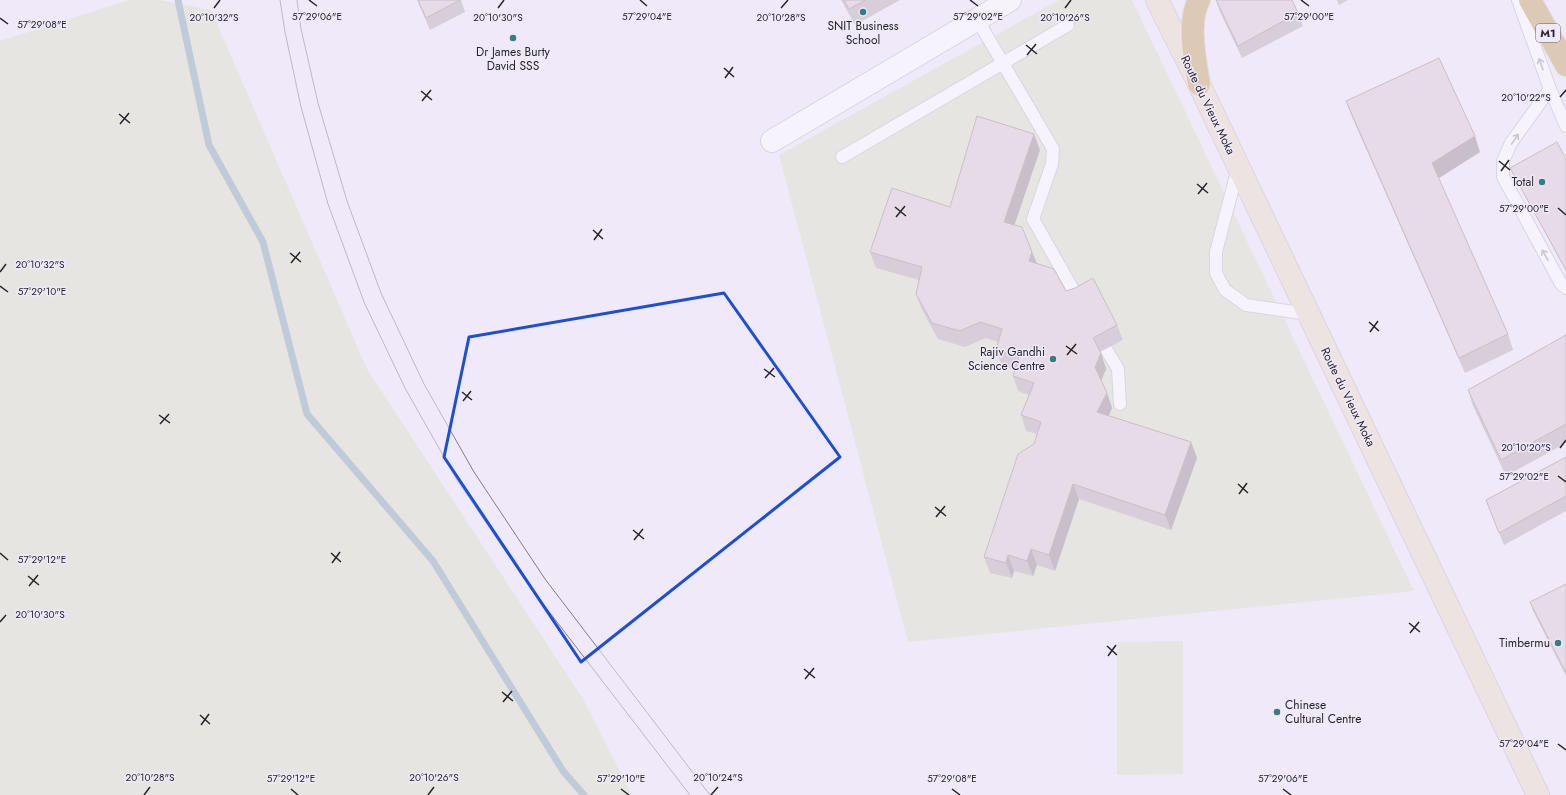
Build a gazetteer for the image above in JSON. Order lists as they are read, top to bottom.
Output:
{
  "streets": {
    "highway": ["M1"],
    "main road": ["Route du Vieux Moka"]
  },
  "places": [
    "SNIT Business School",
    "Dr James Burty David SSS",
    "Total",
    "Rajiv Gandhi Science Centre",
    "Timbermu",
    "Chinese Cultural Centre"
  ],
  "coordinates": [
    "57°29'06\"E",
    "57°29'04\"E",
    "57°29'02\"E",
    "57°29'00\"E",
    "20°10'32\"S",
    "20°10'30\"S",
    "20°10'28\"S",
    "20°10'26\"S",
    "57°29'08\"E",
    "20°10'22\"S",
    "57°29'10\"E",
    "20°10'20\"S",
    "57°29'12\"E",
    "20°10'24\"S"
  ]
}
